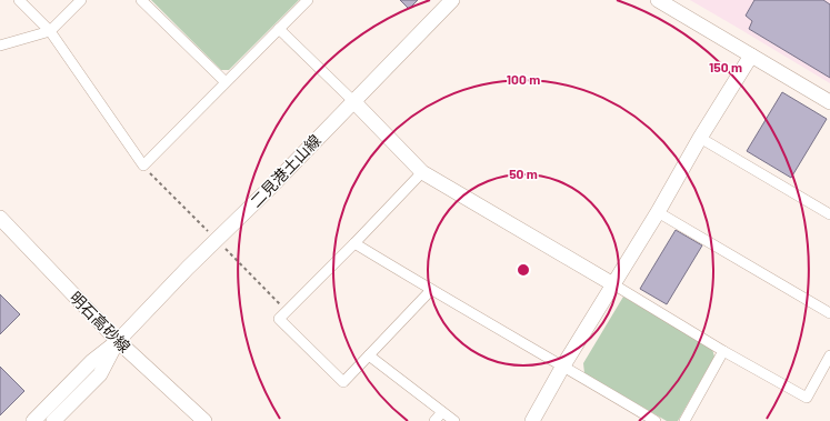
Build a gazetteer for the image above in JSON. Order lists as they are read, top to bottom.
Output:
{
  "streets": {
    "main road": ["二見港土山線", "明石高砂線"]
  },
  "crossings": [
    ["二見港土山線", "明石高砂線"]
  ],
  "rings": ["150 m", "100 m", "50 m"]
}
